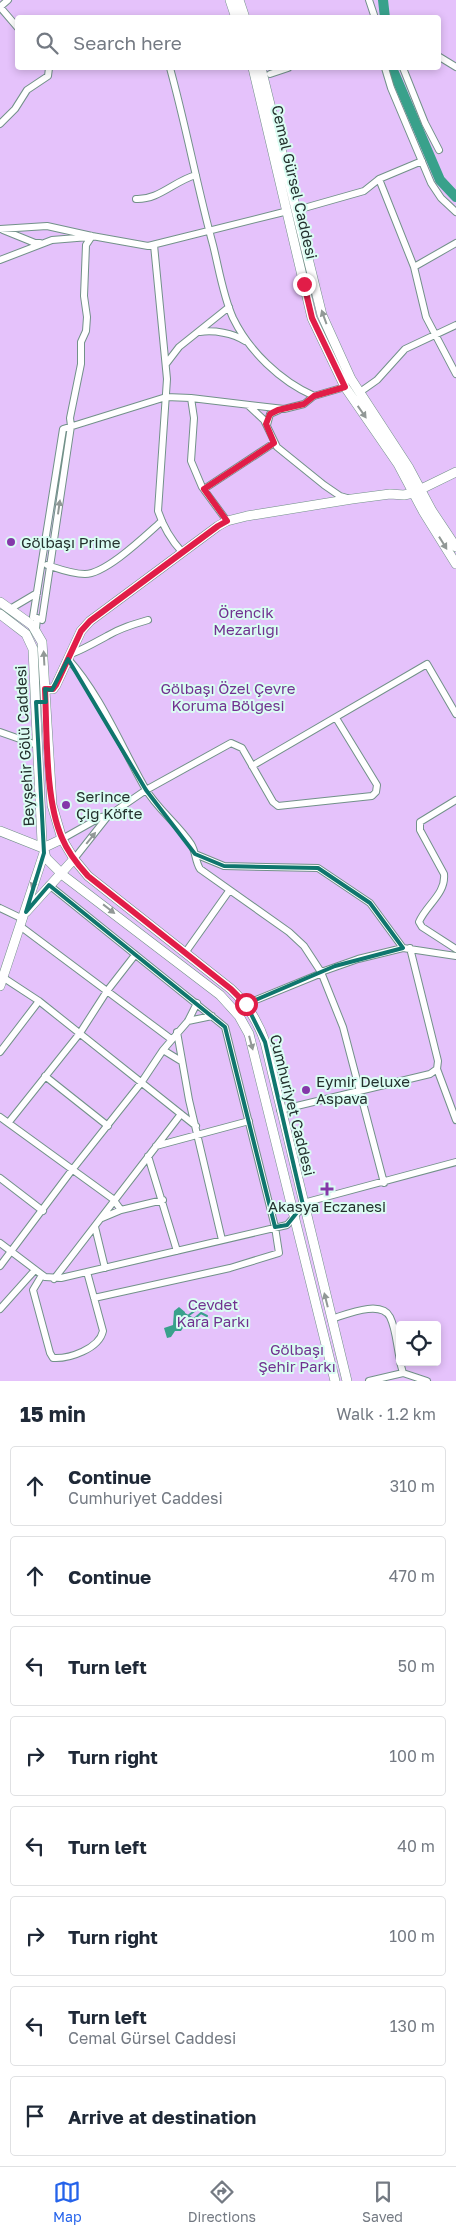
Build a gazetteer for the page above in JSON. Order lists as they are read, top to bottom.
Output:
{
  "streets": {
    "street": ["Cemal Gürsel Caddesi", "Beyşehir Gölü Caddesi", "Cumhuriyet Caddesi"]
  },
  "parks": [
    "Örencik Mezarlığı",
    "Gölbaşı Özel Çevre Koruma Bölgesi",
    "Cevdet Kara Parkı",
    "Gölbaşı Şehir Parkı"
  ],
  "places": {
    "other": ["Gölbaşı Prime", "Serince Çiğ Köfte", "Eymir Deluxe Aspava"],
    "health": ["Akasya Eczanesi"]
  },
  "page": {
    "search": "Search here",
    "heading": ["15 min", "Walk · 1.2 km"],
    "list": [
      ["Continue", "Cumhuriyet Caddesi", "310 m"],
      ["Continue", "470 m"],
      ["Turn left", "50 m"],
      ["Turn right", "100 m"],
      ["Turn left", "40 m"],
      ["Turn right", "100 m"],
      ["Turn left", "Cemal Gürsel Caddesi", "130 m"],
      "Arrive at destination"
    ],
    "nav": ["Map", "Directions", "Saved"]
  }
}
